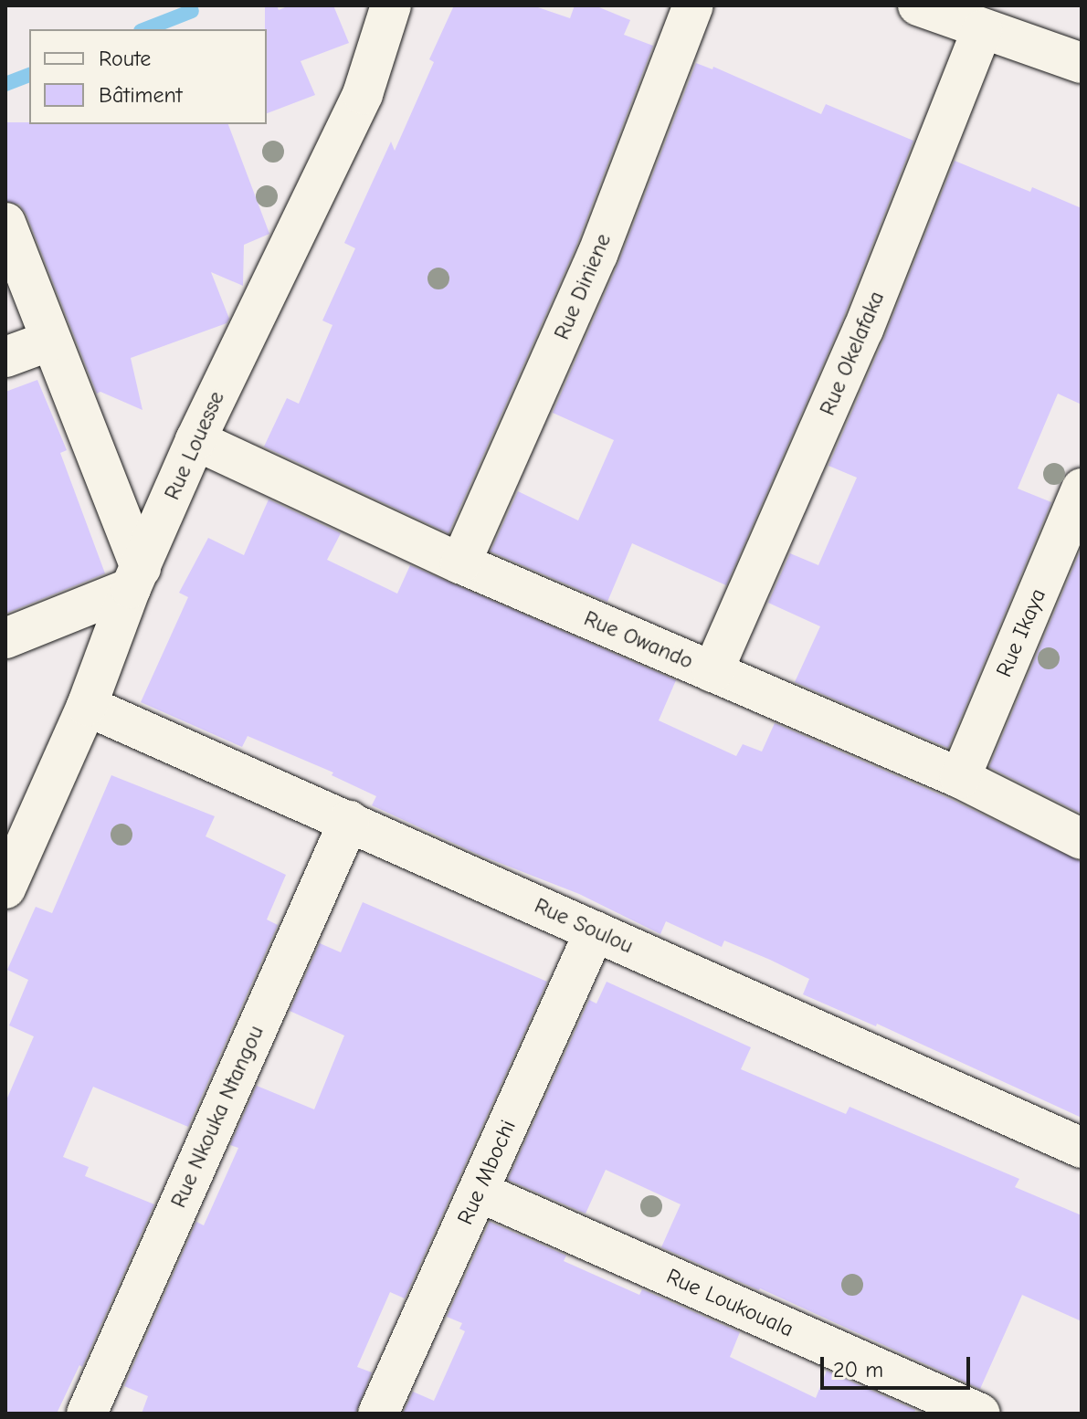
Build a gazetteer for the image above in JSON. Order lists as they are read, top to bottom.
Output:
{
  "streets": {
    "street": [
      "Rue Diniene",
      "Rue Okelafaka",
      "Rue Louesse",
      "Rue Ikaya",
      "Rue Owando",
      "Rue Soulou",
      "Rue Nkouka Ntangou",
      "Rue Mbochi",
      "Rue Loukouala"
    ]
  },
  "crossings": [
    ["Rue Diniene", "Rue Owando"],
    ["Rue Okelafaka", "Rue Owando"],
    ["Rue Louesse", "Rue Owando"],
    ["Rue Louesse", "Rue Soulou"],
    ["Rue Ikaya", "Rue Owando"],
    ["Rue Soulou", "Rue Nkouka Ntangou"],
    ["Rue Soulou", "Rue Mbochi"],
    ["Rue Mbochi", "Rue Loukouala"]
  ],
  "legend": ["Route", "Bâtiment"],
  "scale_bar": "20 m"
}
